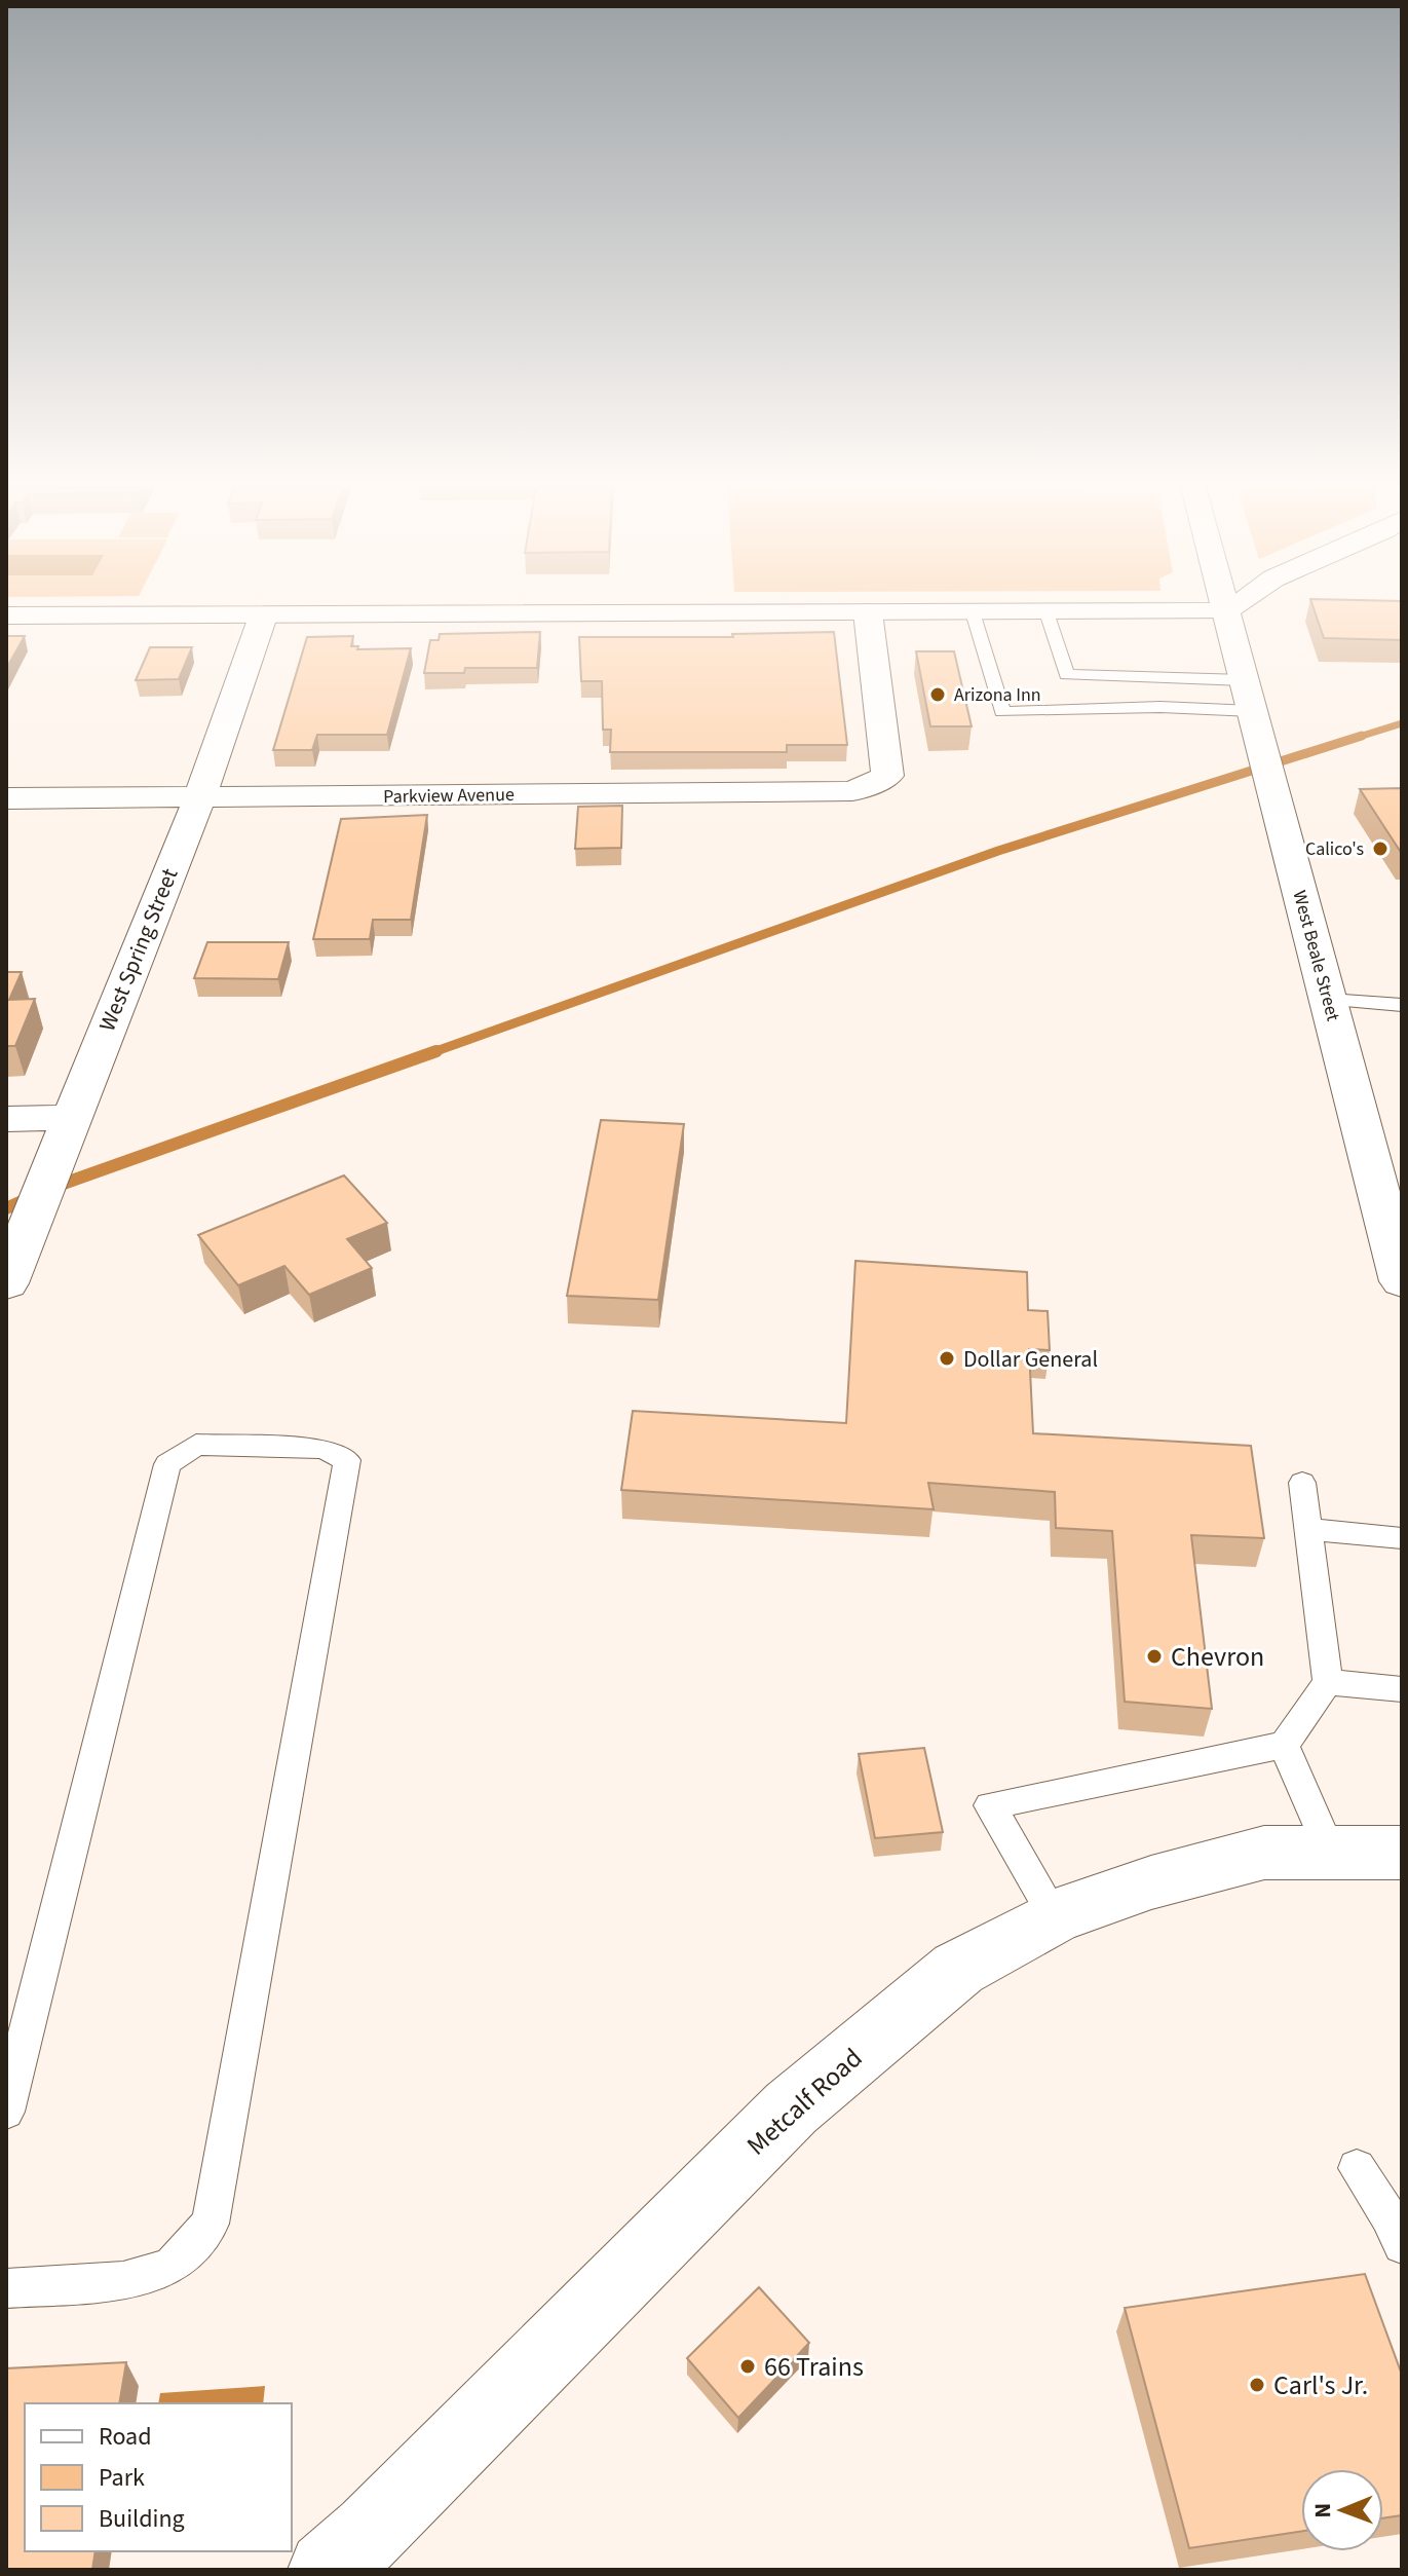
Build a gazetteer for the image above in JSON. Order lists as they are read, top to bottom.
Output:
{
  "streets": {
    "main road": [
      "Parkview Avenue",
      "West Spring Street",
      "West Beale Street",
      "Metcalf Road"
    ]
  },
  "crossings": [
    ["Parkview Avenue", "West Spring Street"]
  ],
  "places": [
    "Arizona Inn",
    "Calico's",
    "Dollar General",
    "Chevron",
    "66 Trains",
    "Carl's Jr."
  ],
  "legend": ["Road", "Park", "Building"],
  "north": "left"
}
